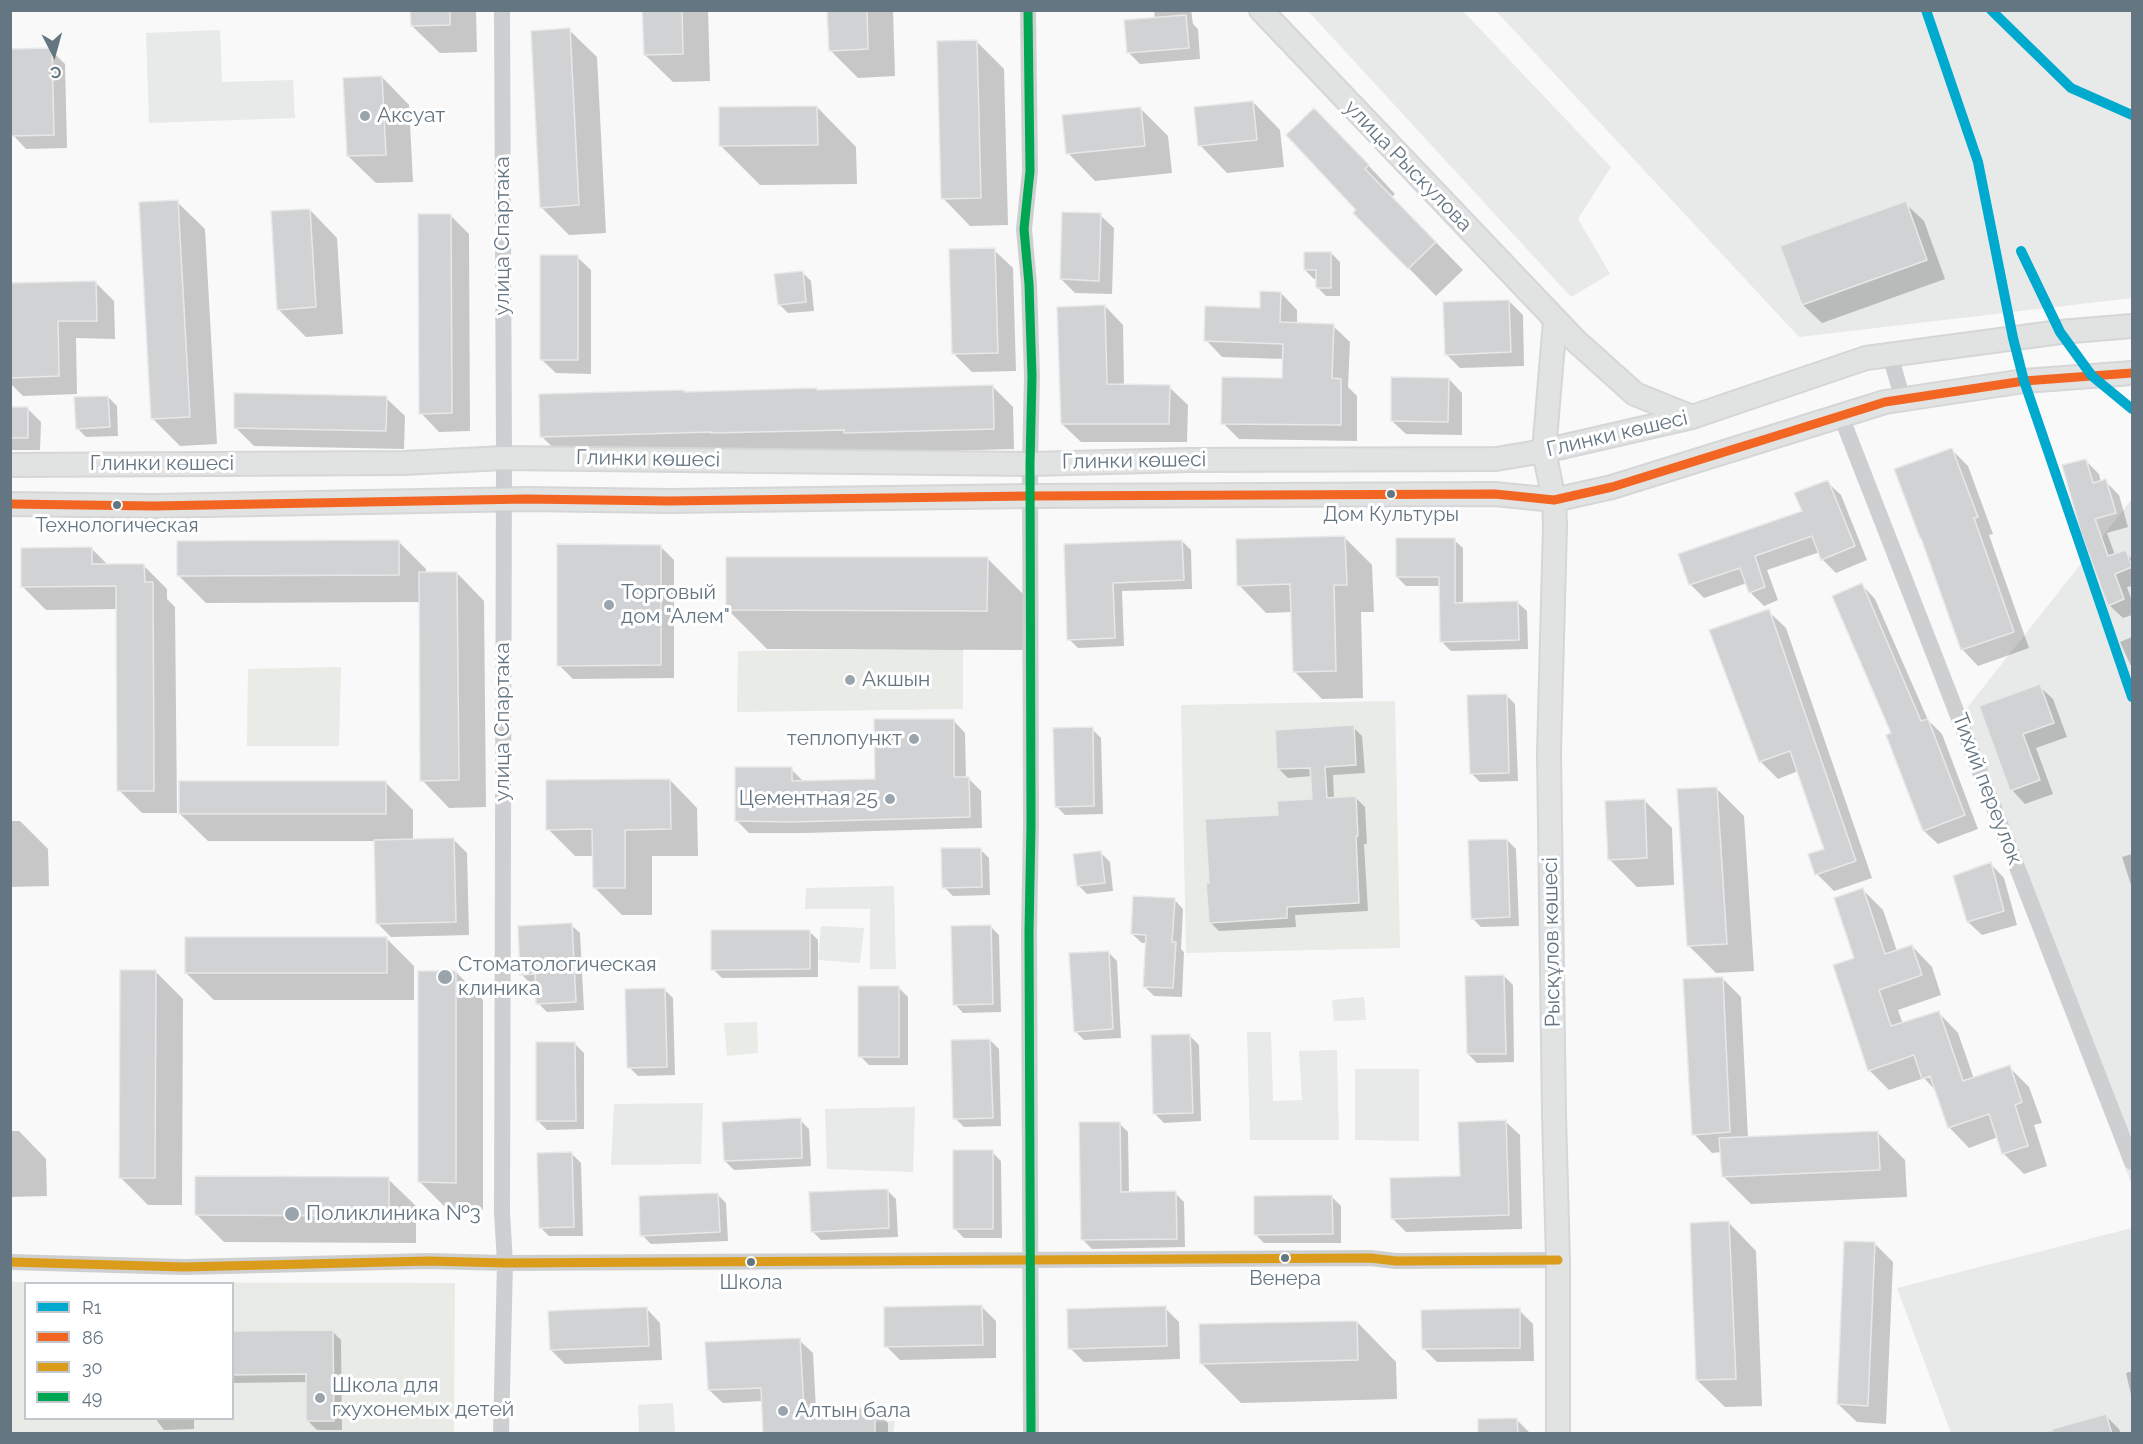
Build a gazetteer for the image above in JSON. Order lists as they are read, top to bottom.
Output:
{
  "streets": {
    "main road": ["улица Рыскулова", "Глинки көшесі", "Рысқұлов көшесі"],
    "street": ["улица Спартака", "Тихий переулок"]
  },
  "crossings": [
    ["улица Рыскулова", "Глинки көшесі"],
    ["улица Спартака", "Глинки көшесі"],
    ["Глинки көшесі", "Тихий переулок"],
    ["Глинки көшесі", "Рысқұлов көшесі"]
  ],
  "places": [
    "Аксуат",
    "Дом Культуры",
    "Технологическая",
    "Торговый дом \"Алем\"",
    "Акшын",
    "теплопункт",
    "Цементная 25",
    "Стоматологическая клиника",
    "Поликлиника №3",
    "Венера",
    "Школа",
    "Школа для гхухонемых детей",
    "Алтын бала"
  ],
  "lines": [
    "transit line R1",
    "transit line 49",
    "transit line 86",
    "transit line 30"
  ],
  "legend": [
    "R1",
    "86",
    "30",
    "49"
  ],
  "north": "bottom"
}
